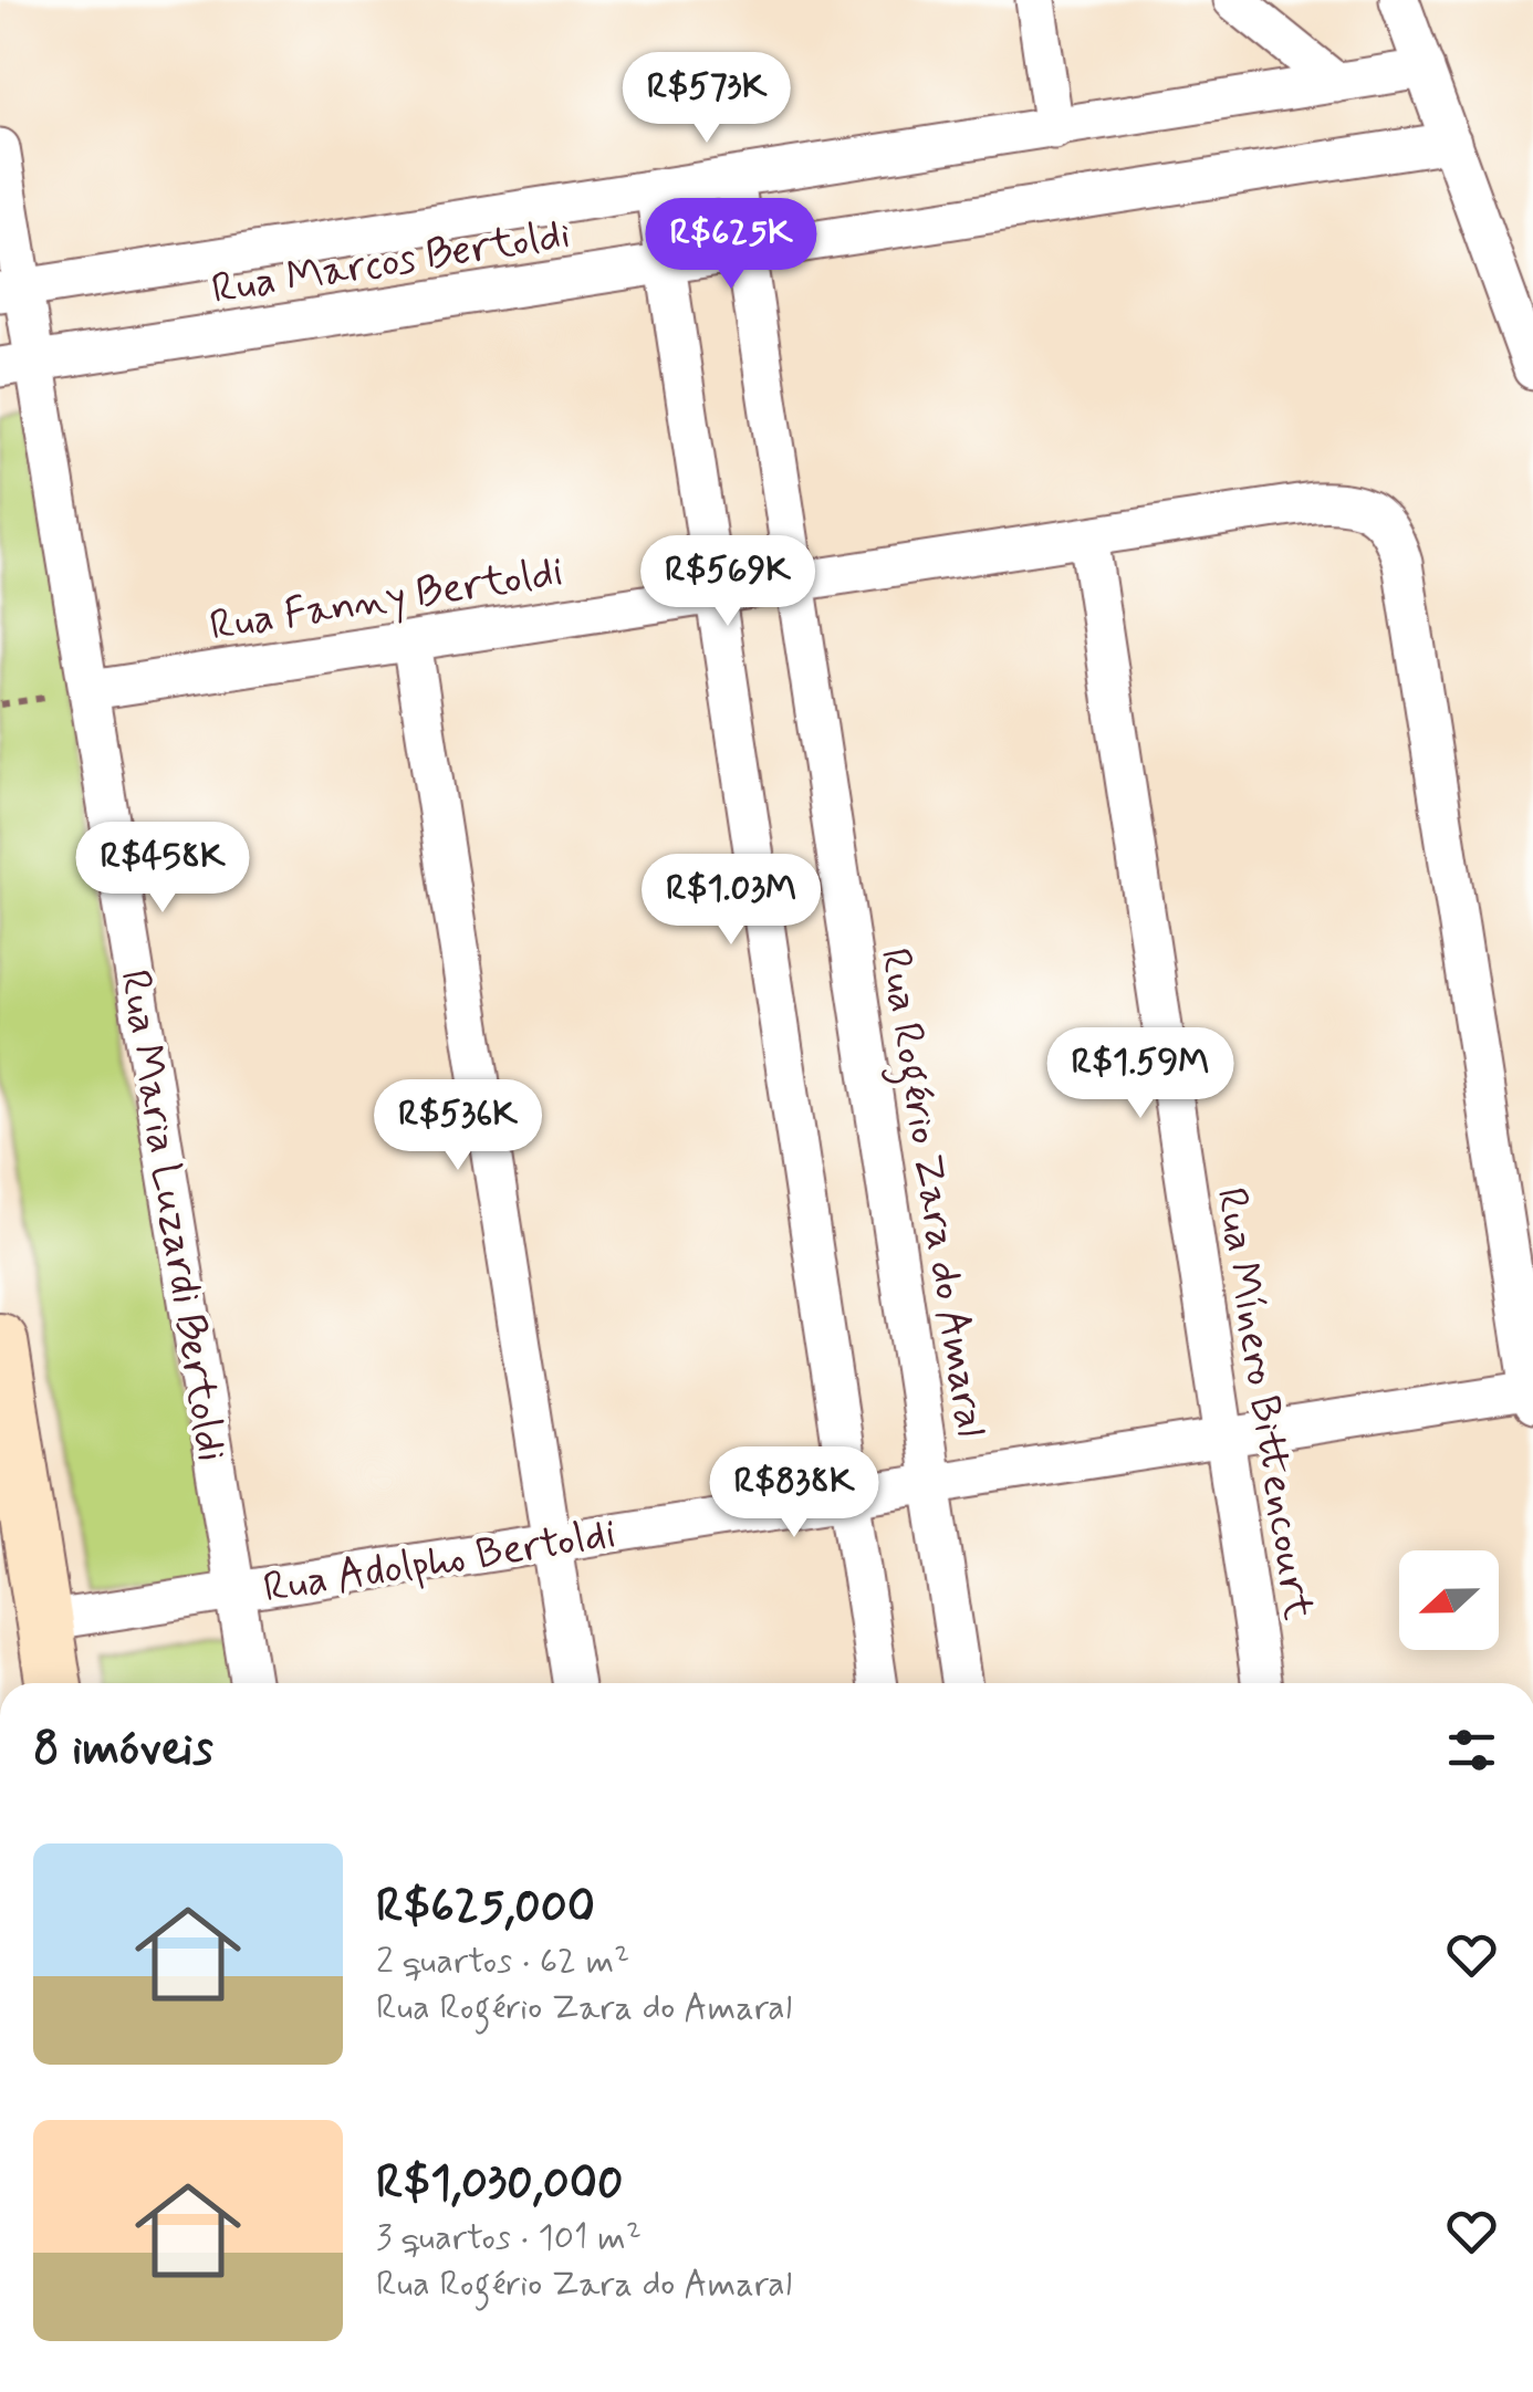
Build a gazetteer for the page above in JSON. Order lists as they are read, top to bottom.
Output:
{
  "streets": {
    "street": [
      "Rua Marcos Bertoldi",
      "Rua Fanny Bertoldi",
      "Rua Rogério Zara do Amaral",
      "Rua Maria Luzardi Bertoldi",
      "Rua Mínero Bittencourt",
      "Rua Adolpho Bertoldi"
    ]
  },
  "crossings": [
    ["Rua Marcos Bertoldi", "Rua Rogério Zara do Amaral"],
    ["Rua Marcos Bertoldi", "Rua Maria Luzardi Bertoldi"],
    ["Rua Fanny Bertoldi", "Rua Rogério Zara do Amaral"],
    ["Rua Fanny Bertoldi", "Rua Maria Luzardi Bertoldi"],
    ["Rua Fanny Bertoldi", "Rua Mínero Bittencourt"],
    ["Rua Fanny Bertoldi", "Rua Adolpho Bertoldi"],
    ["Rua Rogério Zara do Amaral", "Rua Adolpho Bertoldi"],
    ["Rua Maria Luzardi Bertoldi", "Rua Adolpho Bertoldi"],
    ["Rua Mínero Bittencourt", "Rua Adolpho Bertoldi"]
  ],
  "north": "left",
  "page": {
    "price": [
      "R$573K",
      "R$625K",
      "R$569K",
      "R$458K",
      "R$1.03M",
      "R$1.59M",
      "R$536K",
      "R$838K"
    ],
    "heading": "8 imóveis",
    "list": [
      {
        "name": "R$625,000",
        "note": "2 quartos · 62 m² · Rua Rogério Zara do Amaral"
      },
      {
        "name": "R$1,030,000",
        "note": "3 quartos · 101 m² · Rua Rogério Zara do Amaral"
      }
    ]
  }
}
